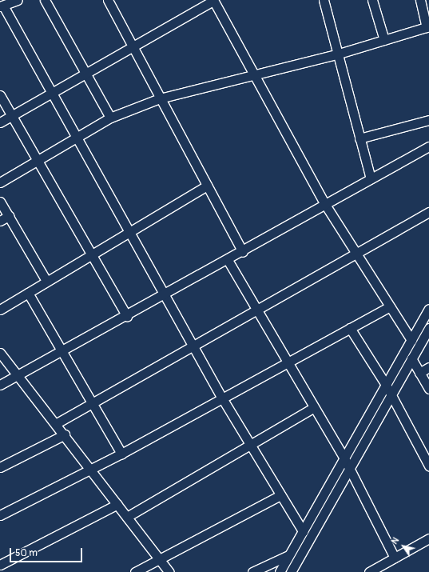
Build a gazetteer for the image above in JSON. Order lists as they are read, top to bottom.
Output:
{
  "scale_bar": "50 m",
  "north": "top left"
}
